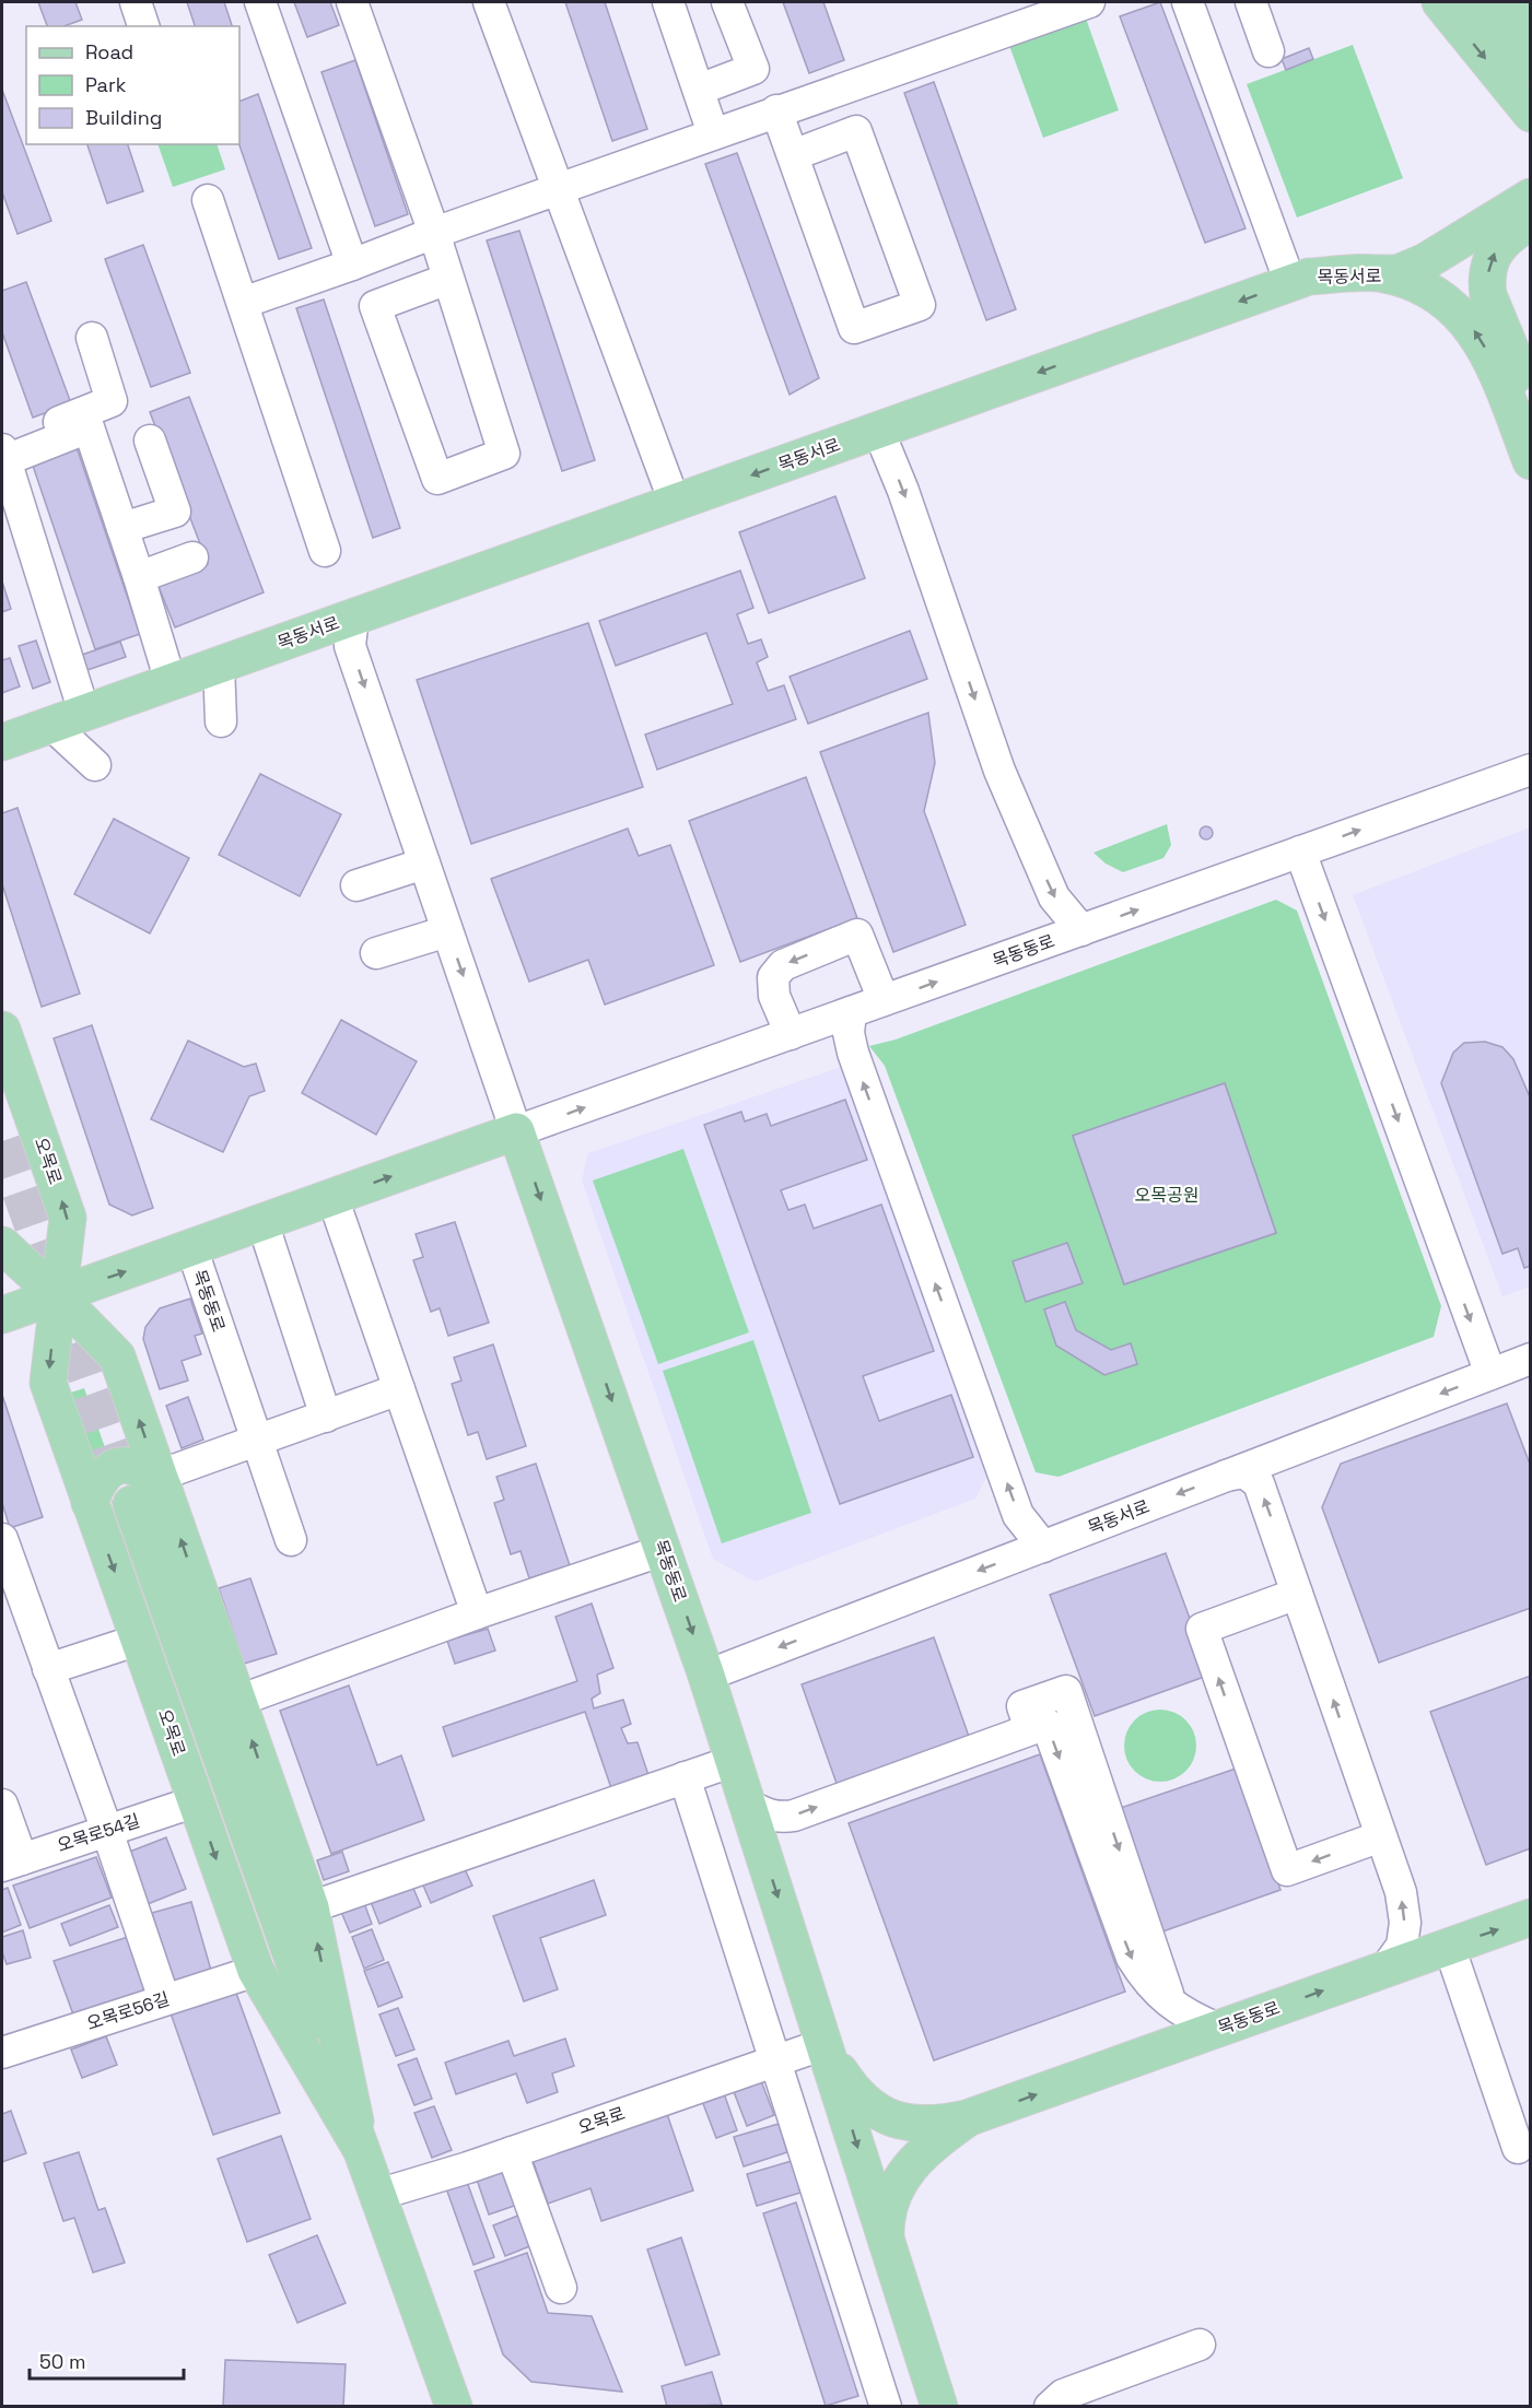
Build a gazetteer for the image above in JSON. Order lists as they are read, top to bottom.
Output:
{
  "streets": {
    "main road": ["목동서로", "목동동로", "오목로"],
    "street": ["오목로54길", "오목로56길"]
  },
  "crossings": [
    ["목동서로", "목동동로"],
    ["목동동로", "오목로"],
    ["오목로", "오목로54길"],
    ["오목로", "오목로56길"]
  ],
  "one_way": ["목동서로"],
  "parks": ["오목공원"],
  "legend": ["Road", "Park", "Building"],
  "scale_bar": "50 m"
}
